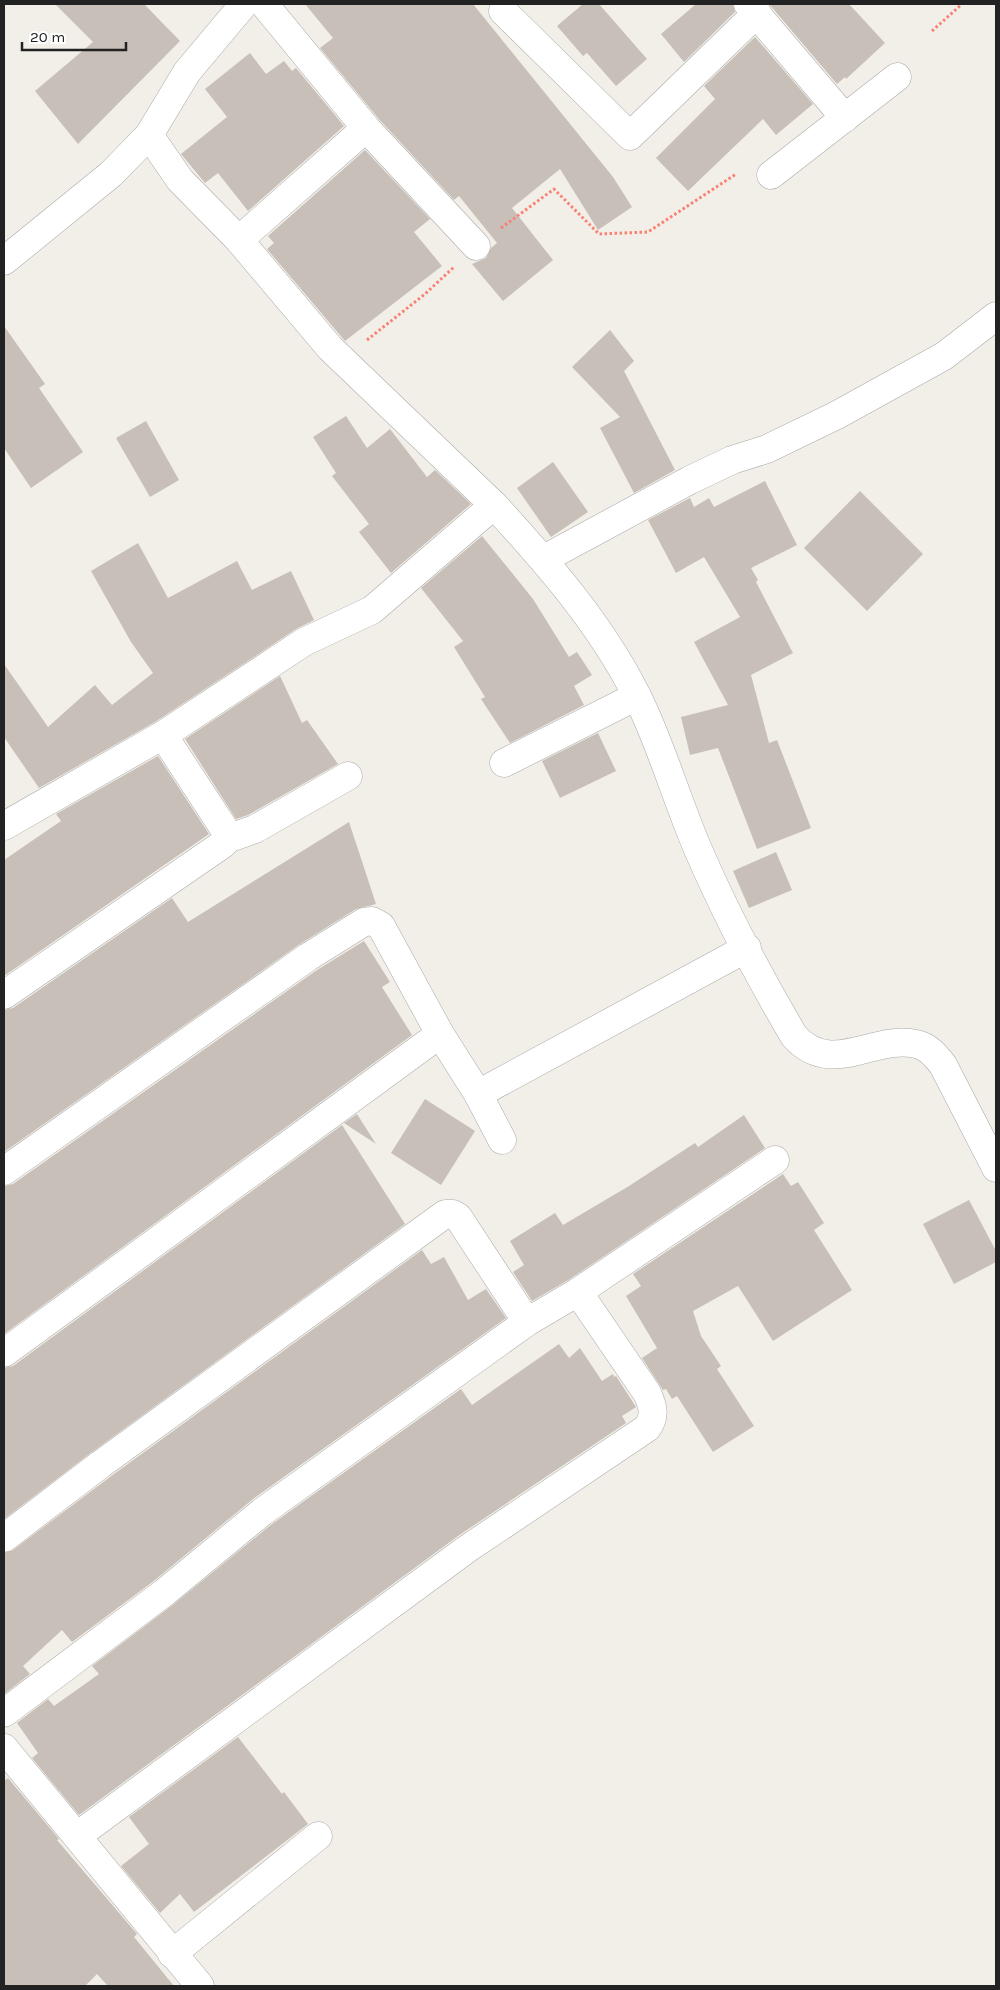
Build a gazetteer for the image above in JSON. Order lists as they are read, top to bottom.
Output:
{
  "scale_bar": "20 m"
}
